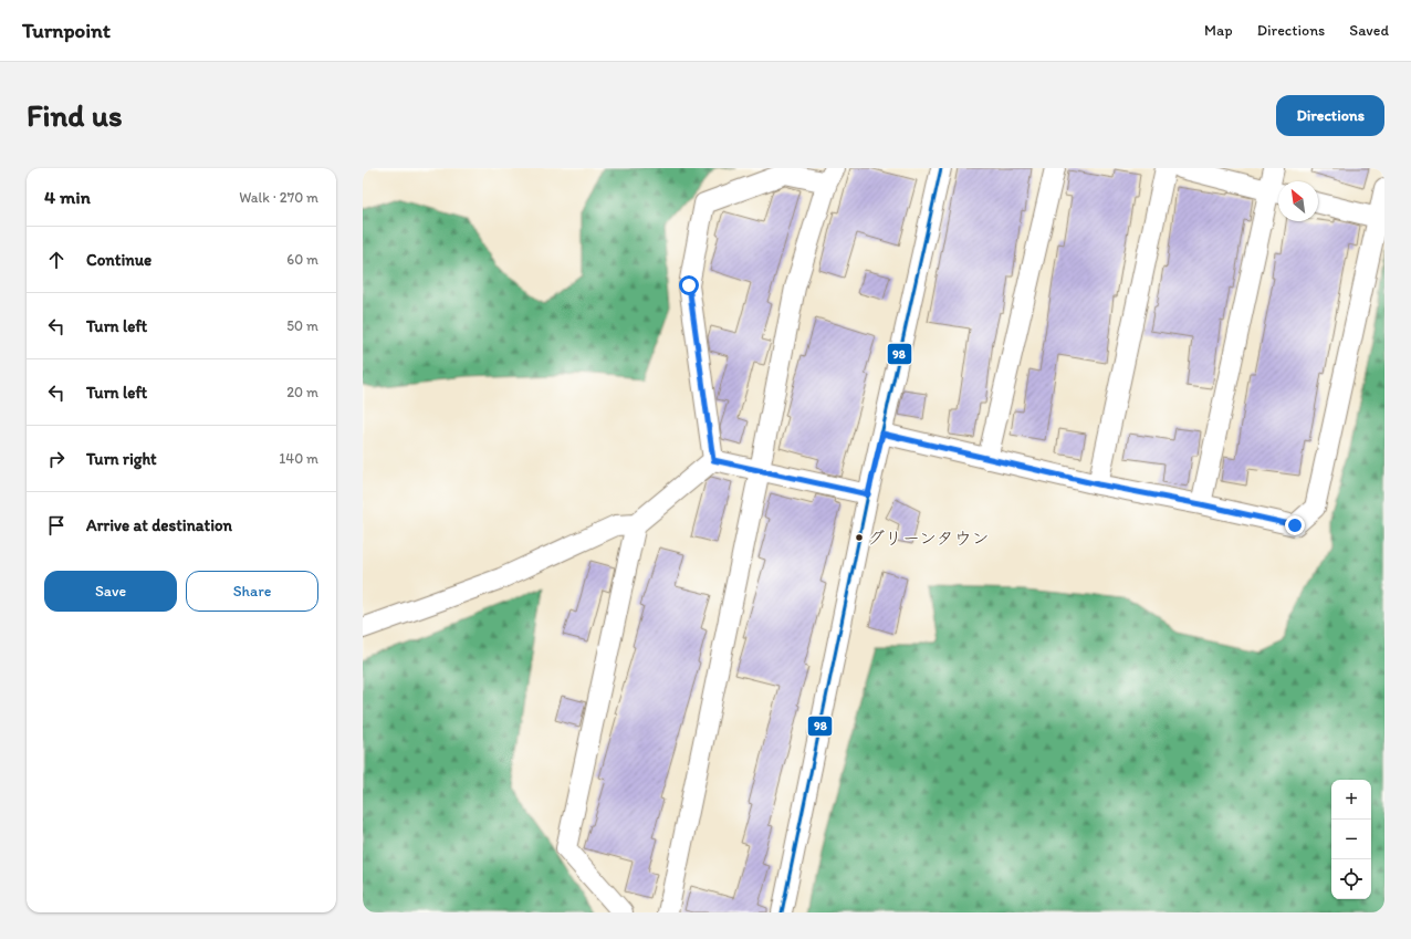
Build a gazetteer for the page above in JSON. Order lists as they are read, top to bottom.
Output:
{
  "places": ["グリーンタウン"],
  "lines": ["transit line 98"],
  "north": "top left",
  "page": {
    "header": "Turnpoint",
    "nav": ["Map", "Directions", "Saved"],
    "buttons": [
      "Directions",
      ["Save", "Share"]
    ],
    "title": "Find us",
    "heading": ["4 min", "Walk · 270 m"],
    "list": [
      ["Continue", "60 m"],
      ["Turn left", "50 m"],
      ["Turn left", "20 m"],
      ["Turn right", "140 m"],
      "Arrive at destination"
    ],
    "map_buttons": ["+", "−"]
  }
}
